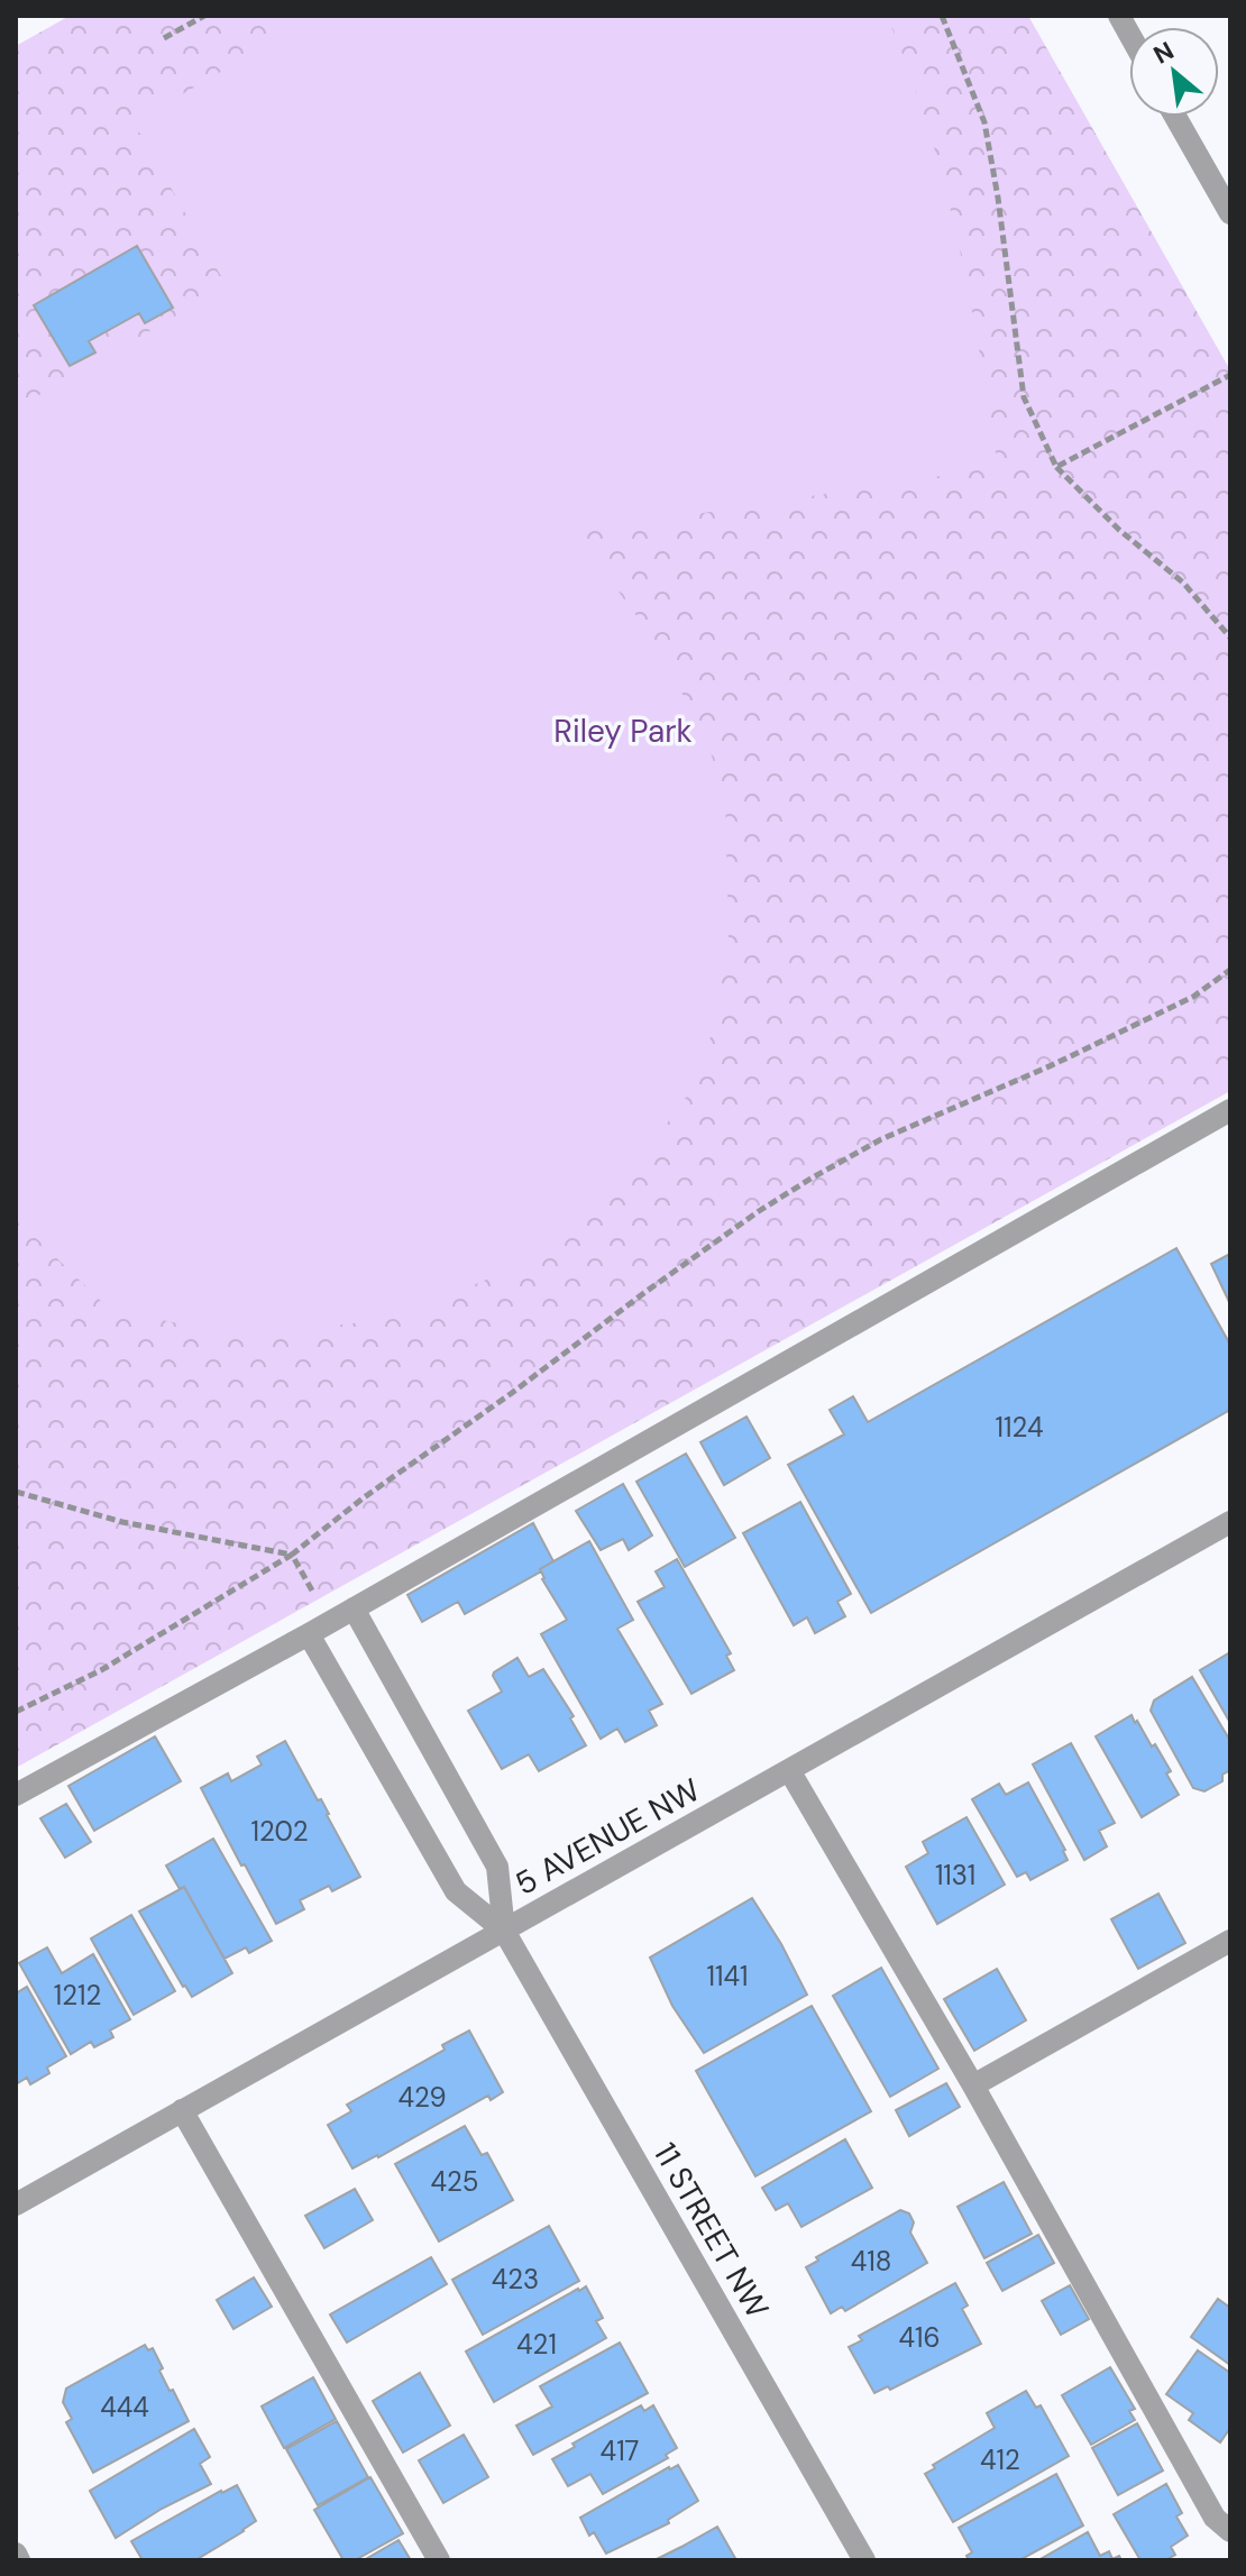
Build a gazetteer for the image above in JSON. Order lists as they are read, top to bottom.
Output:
{
  "streets": {
    "street": ["5 AVENUE NW", "11 STREET NW"]
  },
  "crossings": [
    ["5 AVENUE NW", "11 STREET NW"]
  ],
  "parks": ["Riley Park"],
  "house_numbers": [
    "1124",
    "1202",
    "1131",
    "1141",
    "1212",
    "429",
    "425",
    "418",
    "423",
    "416",
    "421",
    "444",
    "417",
    "412"
  ],
  "north": "top left"
}
